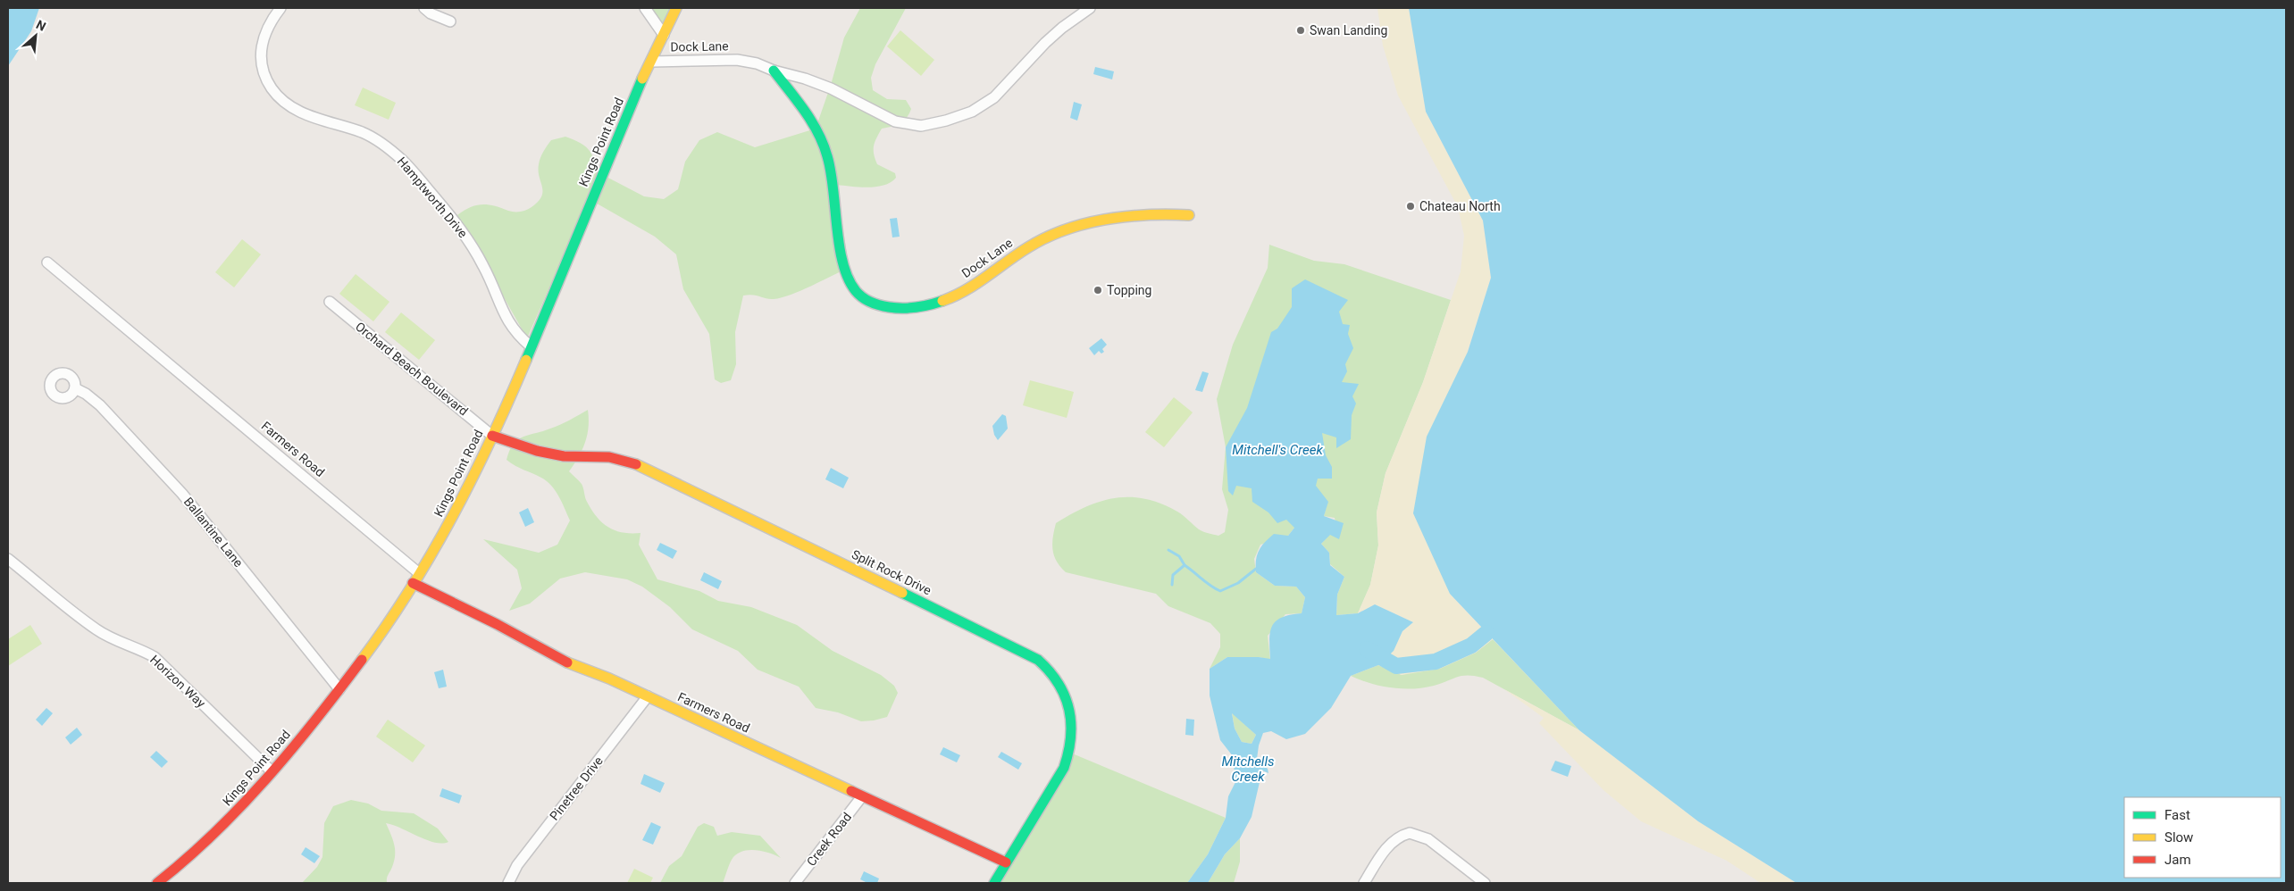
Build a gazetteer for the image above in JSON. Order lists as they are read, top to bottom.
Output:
{
  "streets": {
    "street": [
      "Dock Lane",
      "Kings Point Road",
      "Hamptworth Drive",
      "Orchard Beach Boulevard",
      "Farmers Road",
      "Ballantine Lane",
      "Split Rock Drive",
      "Horizon Way",
      "Pinetree Drive",
      "Creek Road"
    ]
  },
  "crossings": [
    ["Dock Lane", "Kings Point Road"],
    ["Kings Point Road", "Hamptworth Drive"],
    ["Kings Point Road", "Orchard Beach Boulevard"],
    ["Kings Point Road", "Farmers Road"],
    ["Kings Point Road", "Ballantine Lane"],
    ["Kings Point Road", "Split Rock Drive"],
    ["Kings Point Road", "Horizon Way"],
    ["Orchard Beach Boulevard", "Split Rock Drive"],
    ["Farmers Road", "Split Rock Drive"],
    ["Farmers Road", "Pinetree Drive"],
    ["Farmers Road", "Creek Road"]
  ],
  "water": ["Mitchell's Creek", "Mitchells Creek"],
  "places": ["Swan Landing", "Chateau North", "Topping"],
  "legend": ["Fast", "Slow", "Jam"],
  "north": "top right"
}
